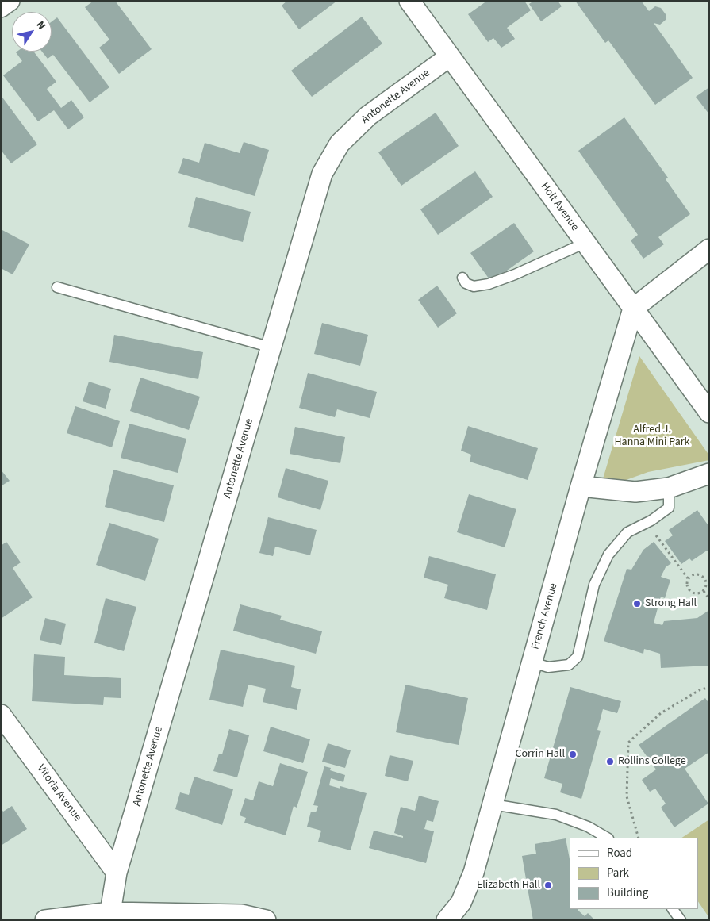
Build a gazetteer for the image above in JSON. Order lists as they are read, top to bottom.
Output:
{
  "streets": {
    "street": [
      "Antonette Avenue",
      "Holt Avenue",
      "French Avenue",
      "Vitoria Avenue"
    ]
  },
  "crossings": [
    ["Antonette Avenue", "Holt Avenue"],
    ["Antonette Avenue", "Vitoria Avenue"],
    ["Holt Avenue", "French Avenue"]
  ],
  "parks": ["Alfred J. Hanna Mini Park"],
  "places": [
    "Strong Hall",
    "Corrin Hall",
    "Rollins College",
    "Elizabeth Hall"
  ],
  "legend": ["Road", "Park", "Building"],
  "north": "top right"
}
